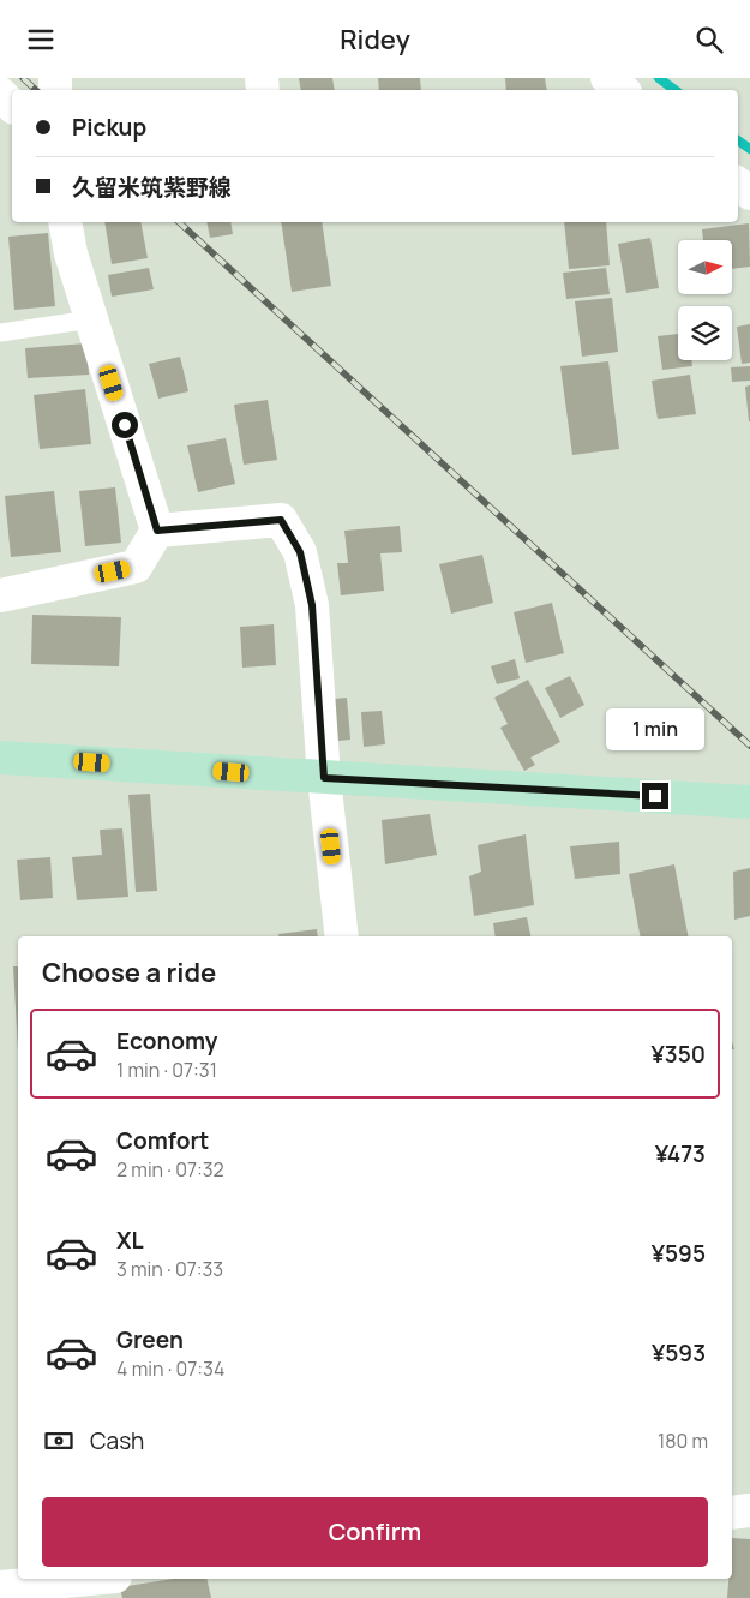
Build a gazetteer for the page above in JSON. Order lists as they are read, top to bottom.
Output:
{
  "north": "right",
  "page": {
    "header": "Ridey",
    "banner": ["Pickup", "久留米筑紫野線"],
    "bubble": "1 min",
    "heading": "Choose a ride",
    "list": [
      {
        "name": "Economy",
        "note": "1 min · 07:31",
        "value": "¥350"
      },
      {
        "name": "Comfort",
        "note": "2 min · 07:32",
        "value": "¥473"
      },
      {
        "name": "XL",
        "note": "3 min · 07:33",
        "value": "¥595"
      },
      {
        "name": "Green",
        "note": "4 min · 07:34",
        "value": "¥593"
      }
    ],
    "pay": ["Cash", "180 m"],
    "buttons": "Confirm"
  }
}
